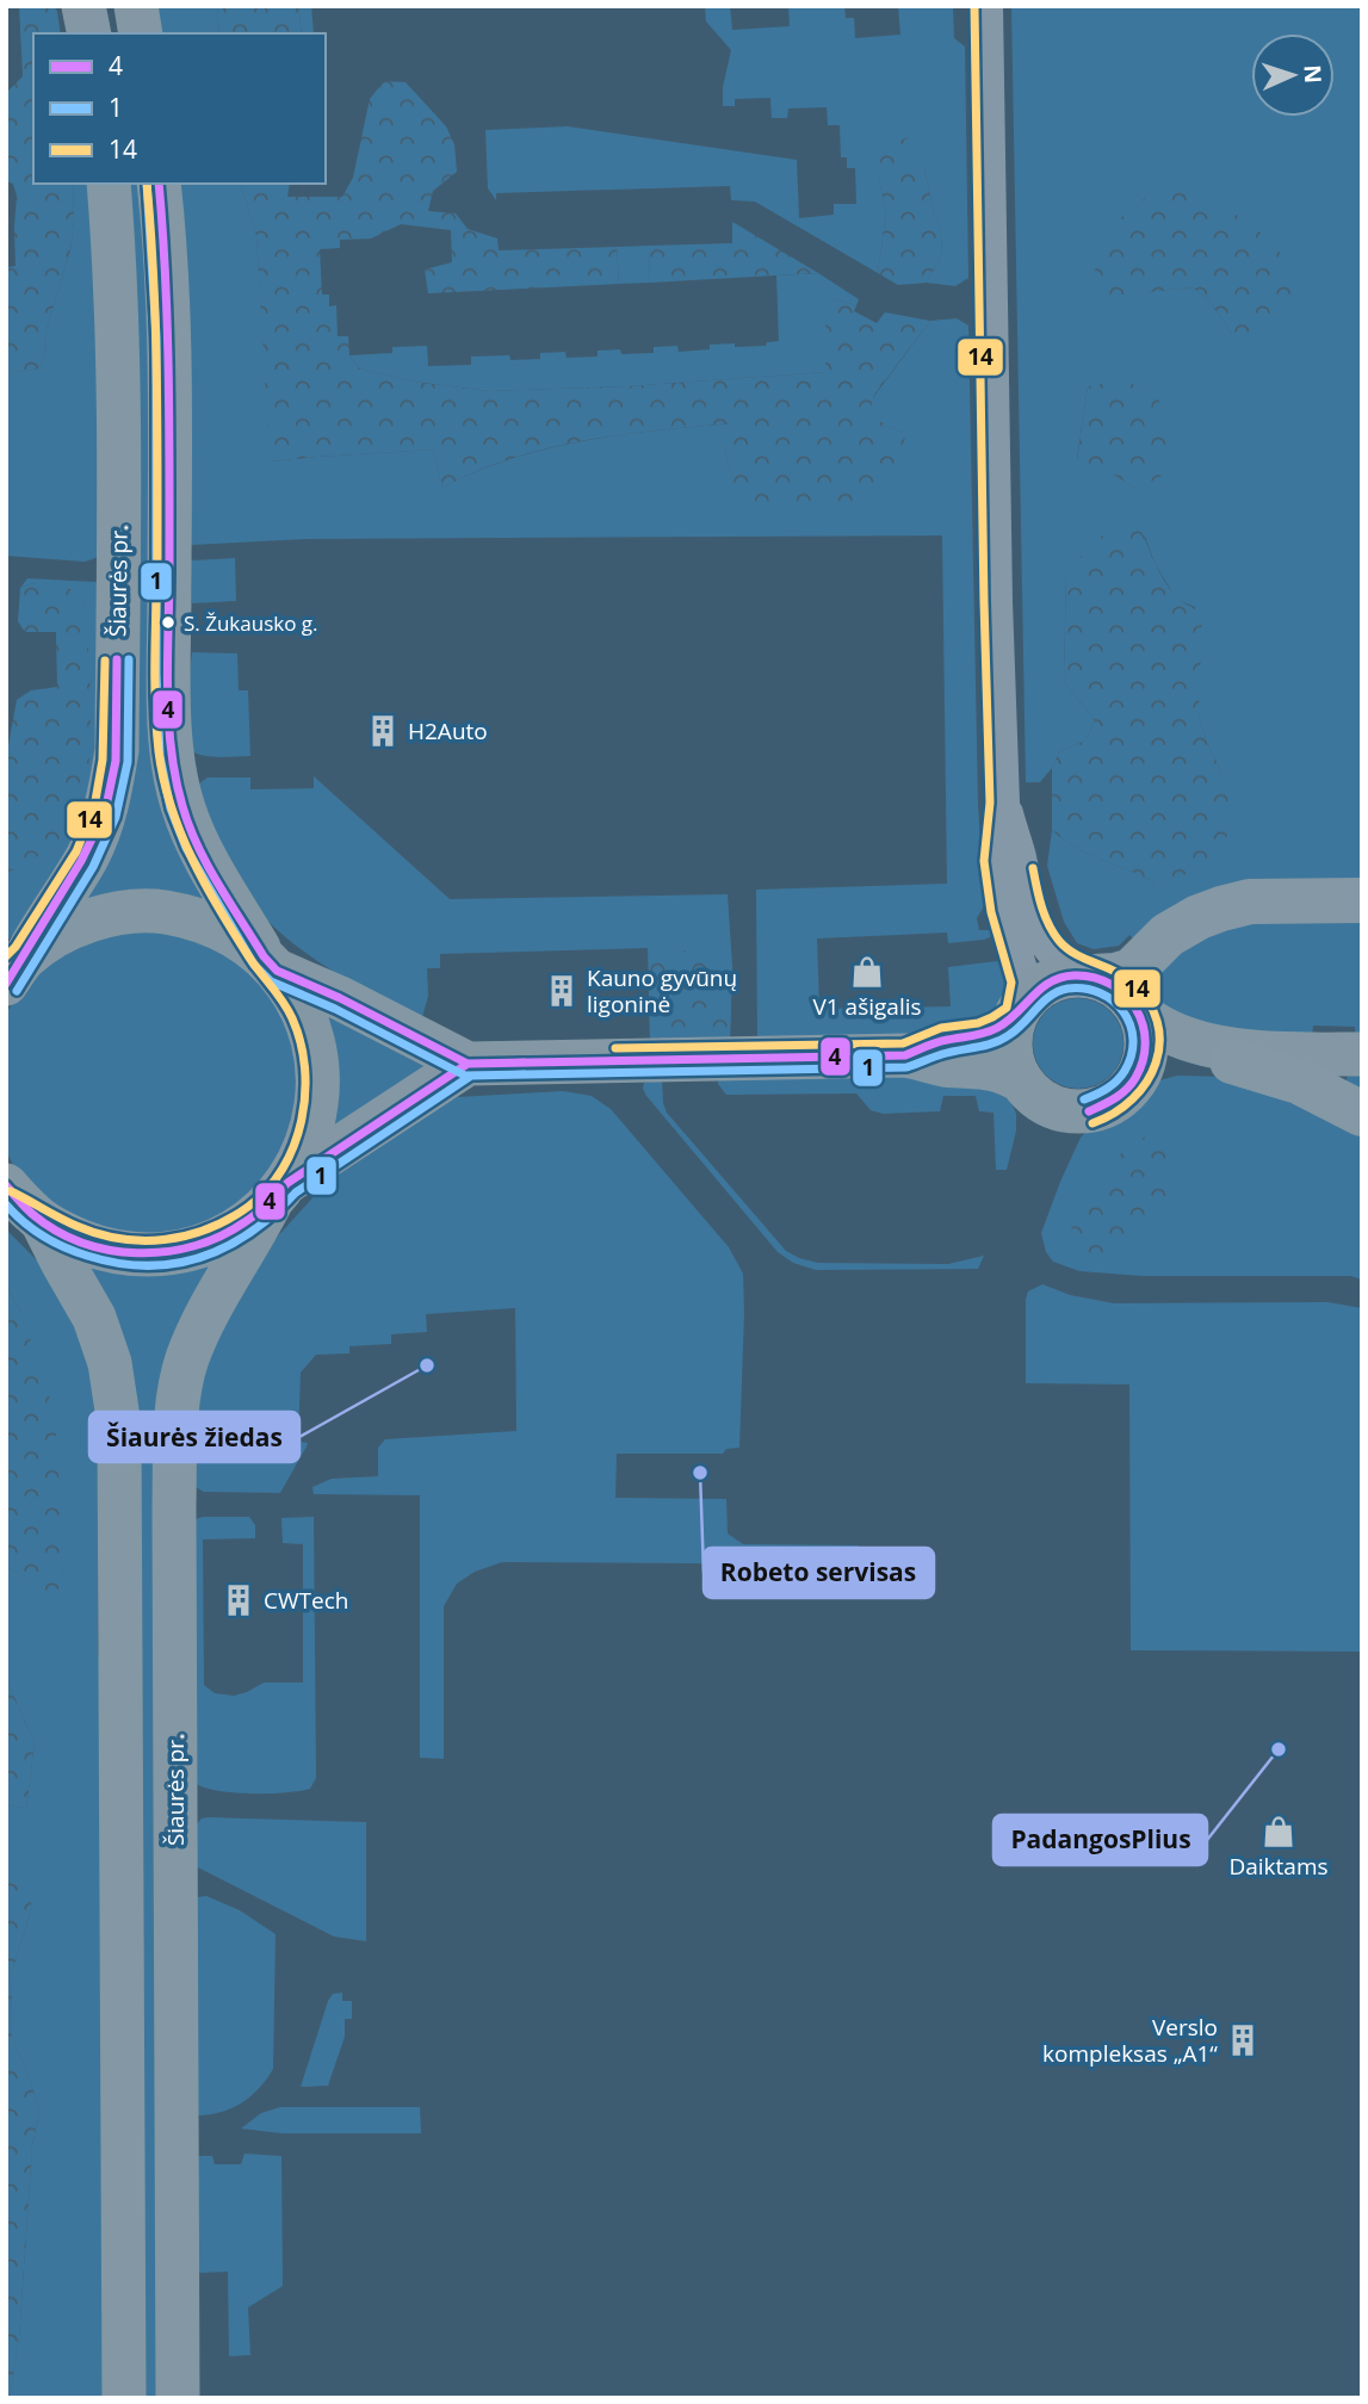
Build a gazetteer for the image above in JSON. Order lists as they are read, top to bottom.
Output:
{
  "streets": {
    "main road": ["Šiaurės pr."]
  },
  "places": {
    "other": [
      "S. Žukausko g.",
      "Šiaurės žiedas",
      "Robeto servisas",
      "PadangosPlius"
    ],
    "building": [
      "H2Auto",
      "Kauno gyvūnų ligoninė",
      "CWTech",
      "Verslo kompleksas „A1“"
    ],
    "shop": ["V1 ašigalis", "Daiktams"]
  },
  "lines": ["transit line 14", "transit line 4", "transit line 1"],
  "legend": ["4", "1", "14"],
  "north": "right"
}
